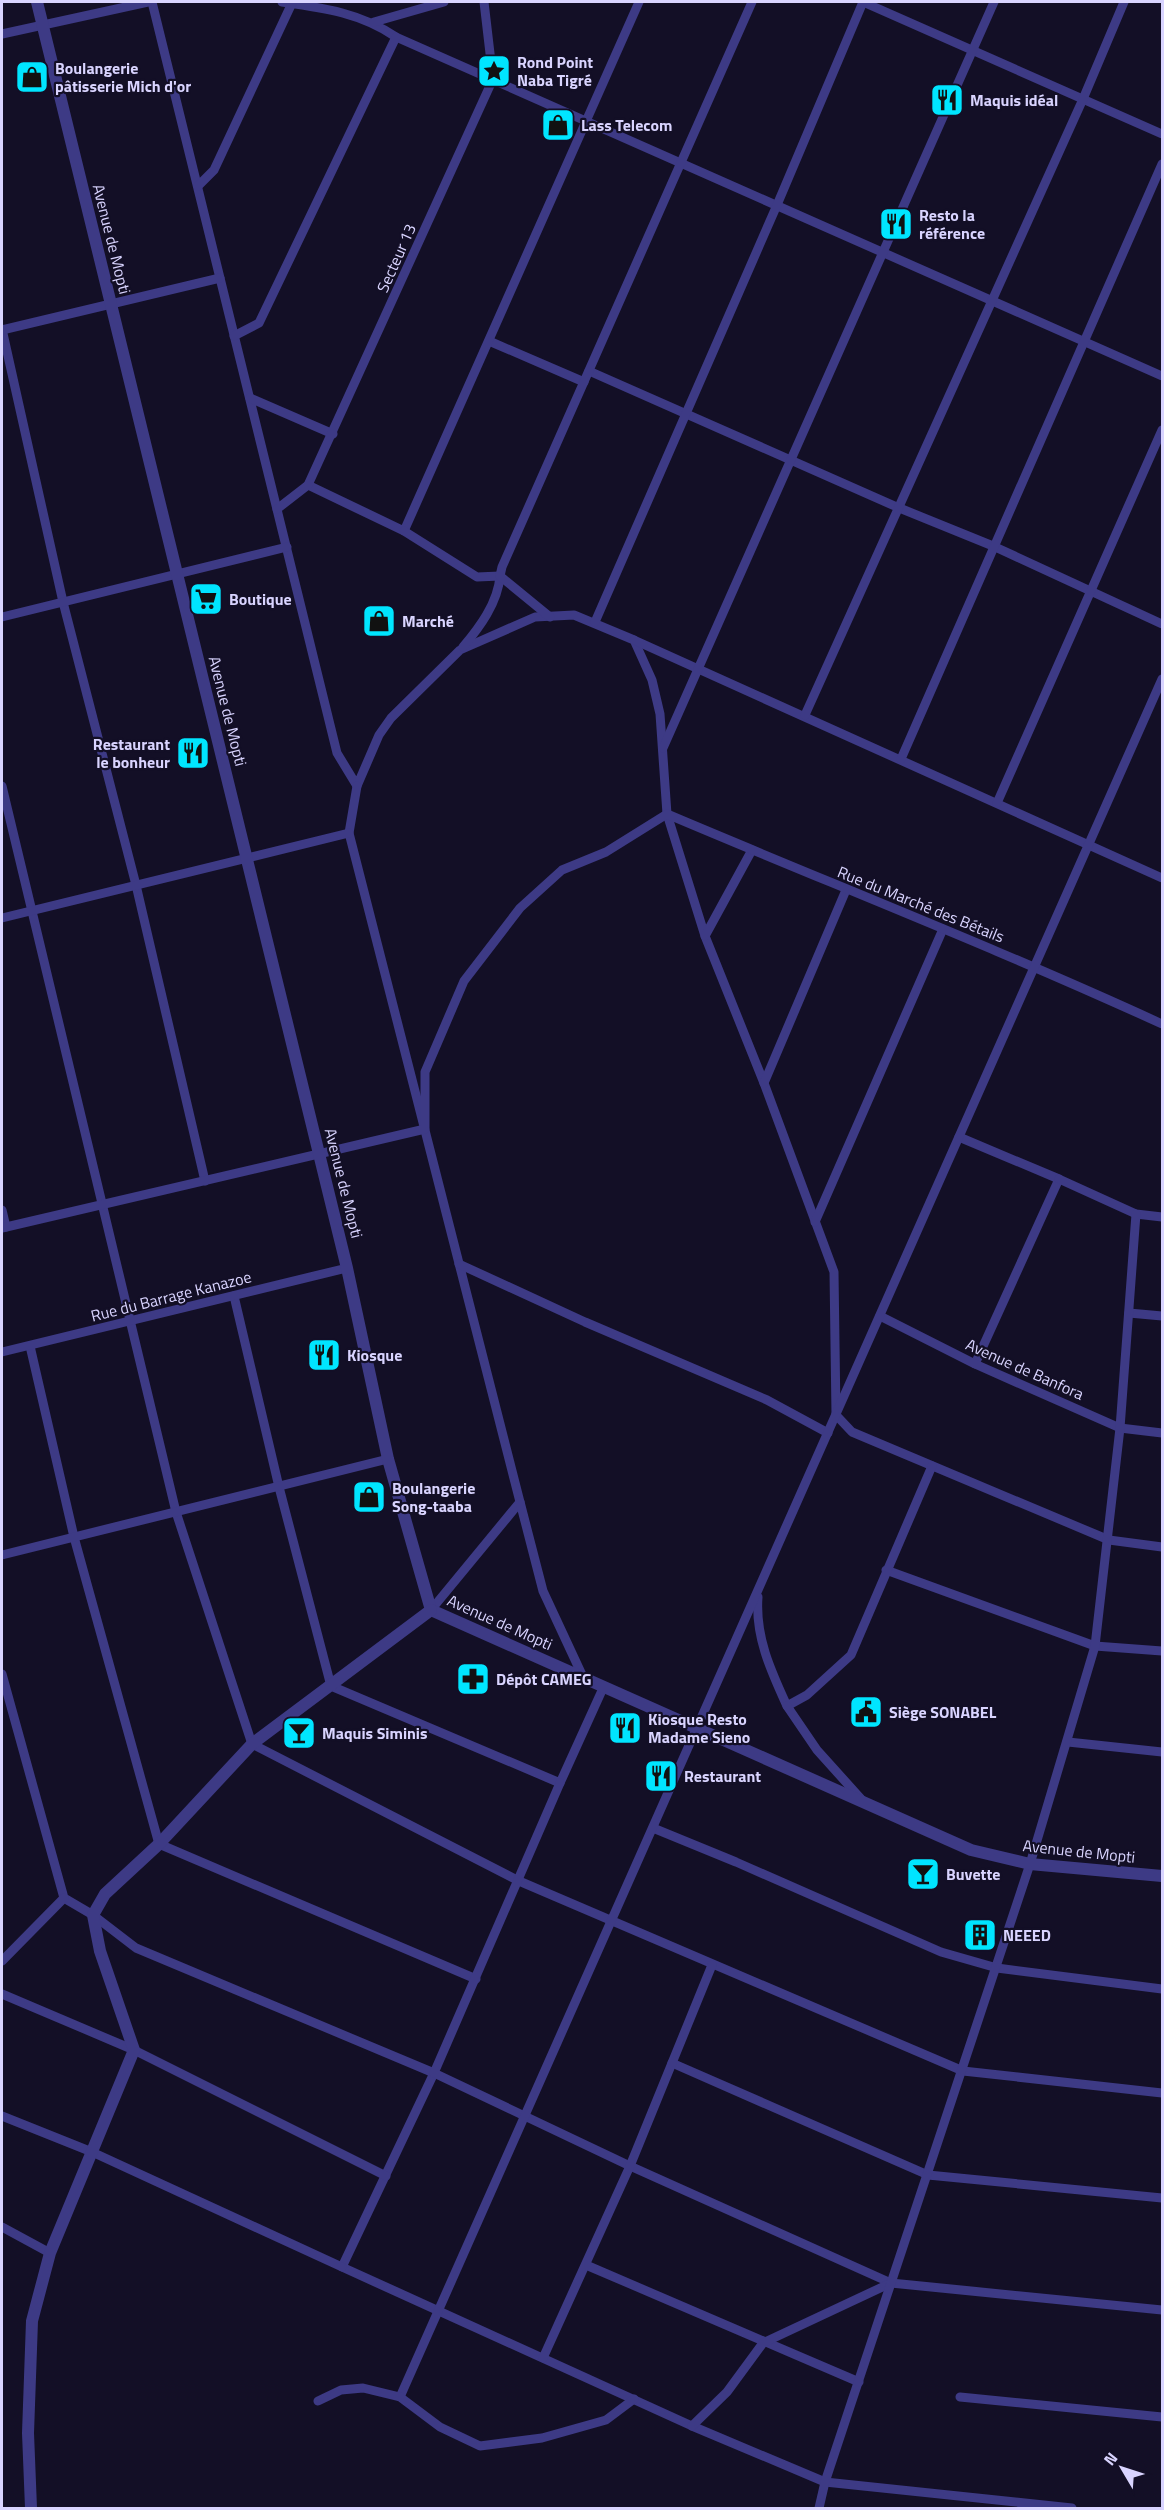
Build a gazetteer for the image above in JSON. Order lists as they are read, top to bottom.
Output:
{
  "streets": {
    "street": [
      "Avenue de Mopti",
      "Secteur 13",
      "Rue du Marché des Bétails",
      "Rue du Barrage Kanazoe",
      "Avenue de Banfora"
    ]
  },
  "crossings": [
    ["Avenue de Mopti", "Rue du Barrage Kanazoe"]
  ],
  "places": {
    "place": ["Rond Point Naba Tigré"],
    "shop": [
      "Boulangerie pâtisserie Mich d'or",
      "Lass Telecom",
      "Marché",
      "Boulangerie Song-taaba"
    ],
    "restaurant": [
      "Maquis idéal",
      "Resto la référence",
      "Restaurant le bonheur",
      "Kiosque",
      "Kiosque Resto Madame Sieno",
      "Restaurant"
    ],
    "supermarket": ["Boutique"],
    "pharmacy": ["Dépôt CAMEG"],
    "public building": ["Siège SONABEL"],
    "bar": ["Maquis Siminis", "Buvette"],
    "building": ["NEEED"]
  },
  "north": "top left"
}
